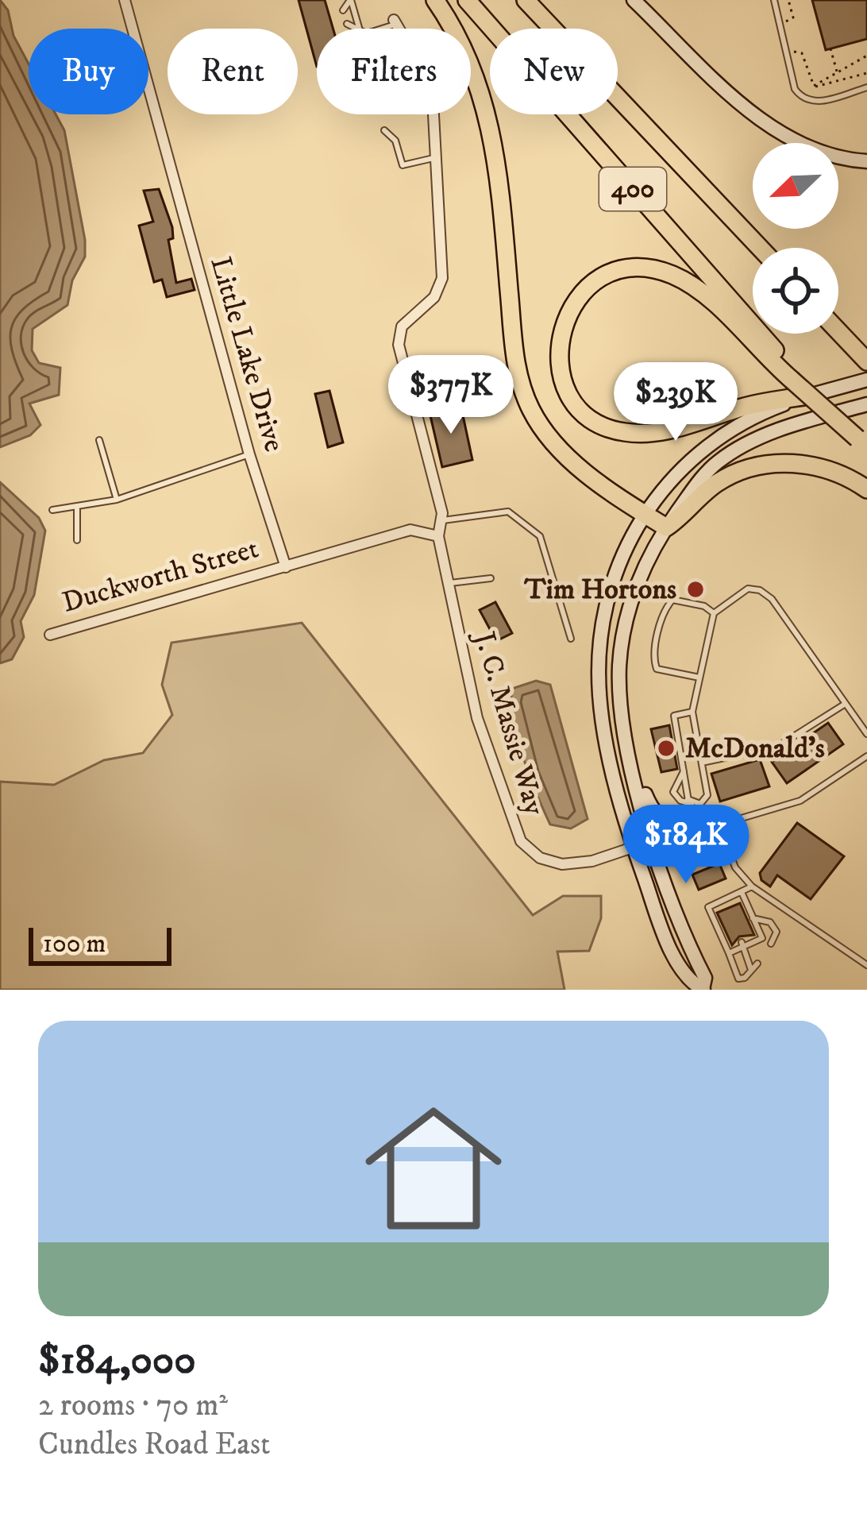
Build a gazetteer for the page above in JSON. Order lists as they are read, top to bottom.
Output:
{
  "streets": {
    "highway": ["400"],
    "street": ["Little Lake Drive", "Duckworth Street", "J. C. Massie Way"]
  },
  "crossings": [
    ["Little Lake Drive", "Duckworth Street"]
  ],
  "places": ["Tim Hortons", "McDonald's"],
  "scale_bar": "100 m",
  "north": "bottom left",
  "page": {
    "chip": [
      "Buy",
      "Rent",
      "Filters",
      "New"
    ],
    "price": ["$377K", "$239K", "$184K"],
    "scale": "100 m",
    "list": [
      {
        "name": "$184,000",
        "note": "2 rooms · 70 m² · Cundles Road East"
      }
    ]
  }
}
